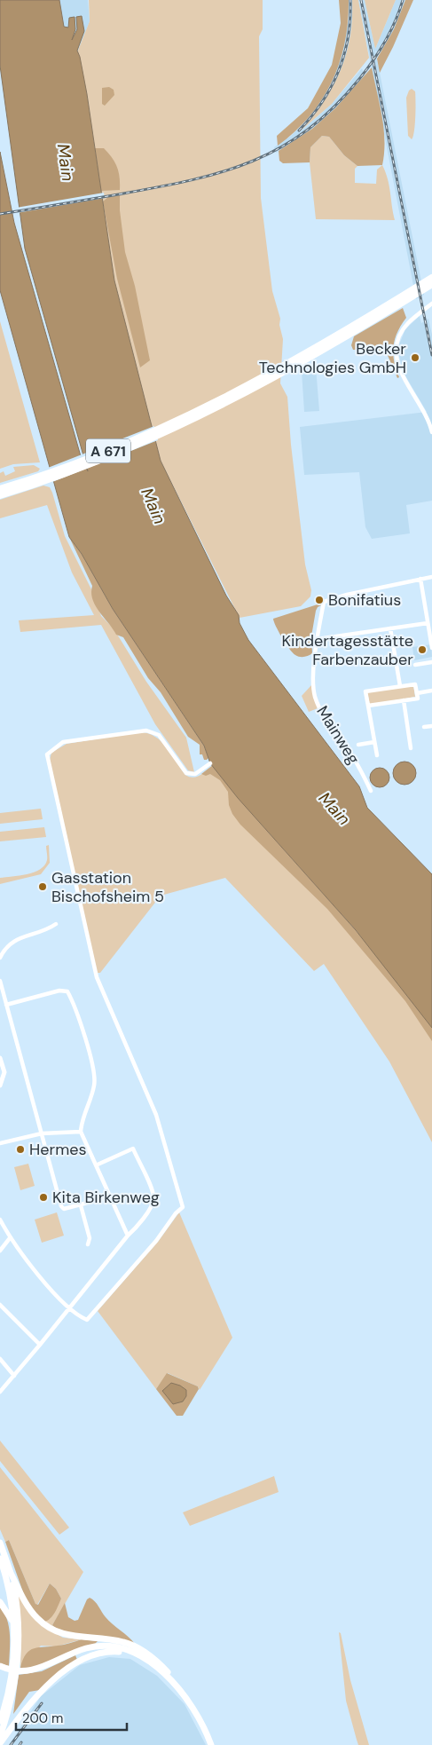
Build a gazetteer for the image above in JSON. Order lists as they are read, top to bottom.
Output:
{
  "streets": {
    "highway": ["A 671"],
    "street": ["Mainweg"]
  },
  "water": ["Main"],
  "places": [
    "Becker Technologies GmbH",
    "Bonifatius",
    "Kindertagesstätte Farbenzauber",
    "Gasstation Bischofsheim 5",
    "Hermes",
    "Kita Birkenweg"
  ],
  "scale_bar": "200 m"
}
